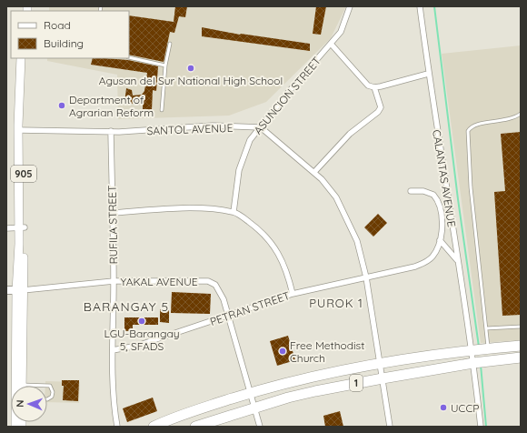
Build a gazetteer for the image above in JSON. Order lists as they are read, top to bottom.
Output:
{
  "streets": {
    "highway": ["1"],
    "main road": ["905"],
    "street": [
      "ASUNCION STREET",
      "SANTOL AVENUE",
      "CALANTAS AVENUE",
      "RUFILA STREET",
      "YAKAL AVENUE",
      "PETRAN STREET"
    ]
  },
  "crossings": [
    ["ASUNCION STREET", "SANTOL AVENUE"],
    ["SANTOL AVENUE", "905"],
    ["SANTOL AVENUE", "RUFILA STREET"],
    ["905", "YAKAL AVENUE"],
    ["CALANTAS AVENUE", "1"],
    ["RUFILA STREET", "YAKAL AVENUE"],
    ["RUFILA STREET", "PETRAN STREET"],
    ["YAKAL AVENUE", "PETRAN STREET"],
    ["YAKAL AVENUE", "1"]
  ],
  "districts": ["PUROK 1", "BARANGAY 5"],
  "places": [
    "Agusan del Sur National High School",
    "Department of Agrarian Reform",
    "LGU-Barangay 5, SFADS",
    "Free Methodist Church",
    "UCCP"
  ],
  "legend": ["Road", "Building"],
  "north": "left"
}
